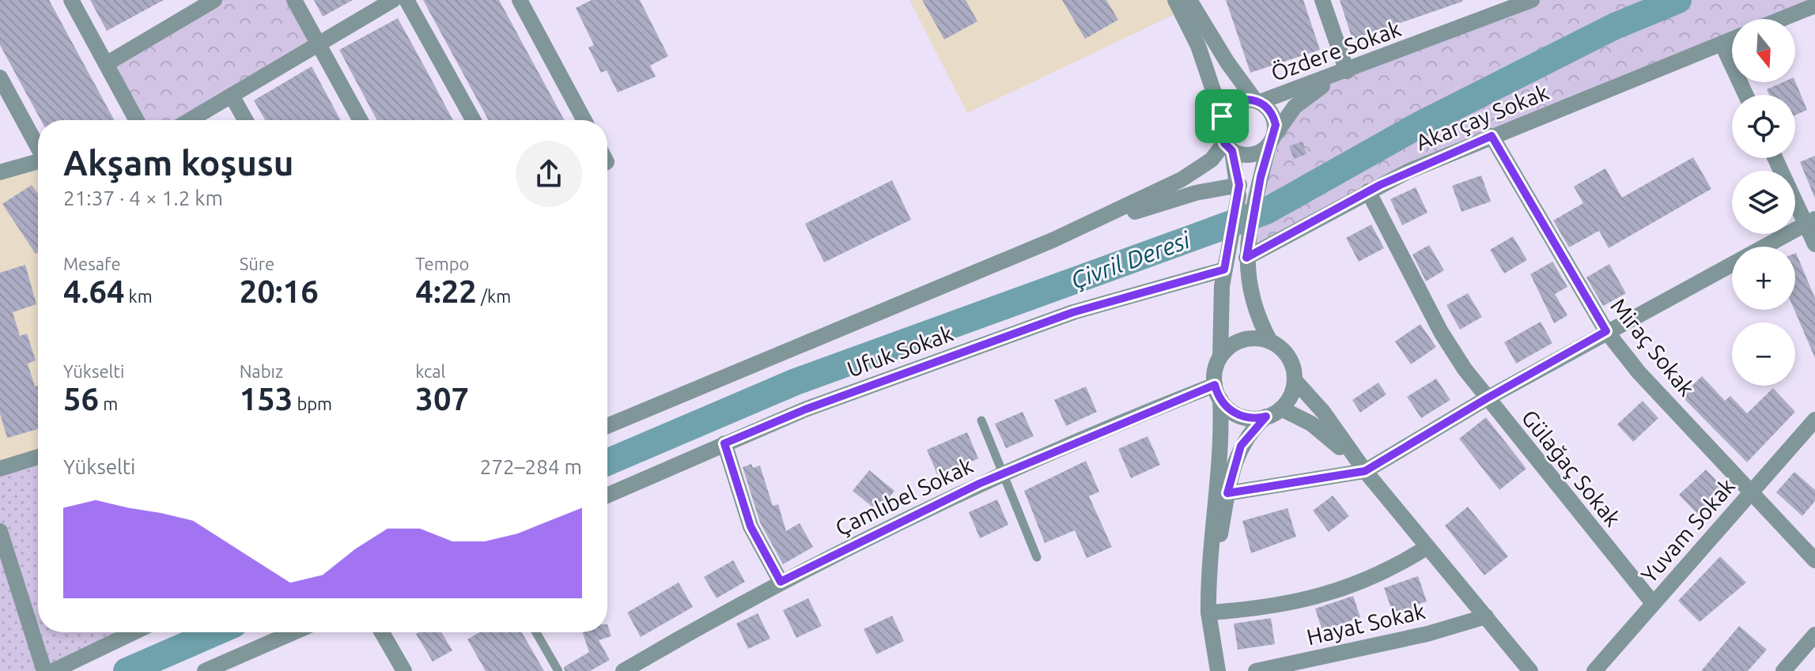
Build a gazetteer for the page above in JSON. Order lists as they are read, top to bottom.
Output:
{
  "streets": {
    "street": [
      "Özdere Sokak",
      "Akarçay Sokak",
      "Miraç Sokak",
      "Ufuk Sokak",
      "Gülağaç Sokak",
      "Çamlıbel Sokak",
      "Yuvam Sokak",
      "Hayat Sokak"
    ]
  },
  "crossings": [
    ["Akarçay Sokak", "Miraç Sokak"],
    ["Akarçay Sokak", "Gülağaç Sokak"],
    ["Miraç Sokak", "Yuvam Sokak"],
    ["Gülağaç Sokak", "Yuvam Sokak"]
  ],
  "water": ["Çivril Deresi"],
  "north": "bottom",
  "page": {
    "map_buttons": ["+", "−"],
    "heading": ["Akşam koşusu", "21:37 · 4 × 1.2 km"],
    "stats": [
      ["Mesafe", "4.64 km"],
      ["Süre", "20:16"],
      ["Tempo", "4:22 /km"],
      ["Yükselti", "56 m"],
      ["Nabız", "153 bpm"],
      ["kcal", "307"]
    ],
    "chart": ["Yükselti", "272–284 m"]
  }
}
